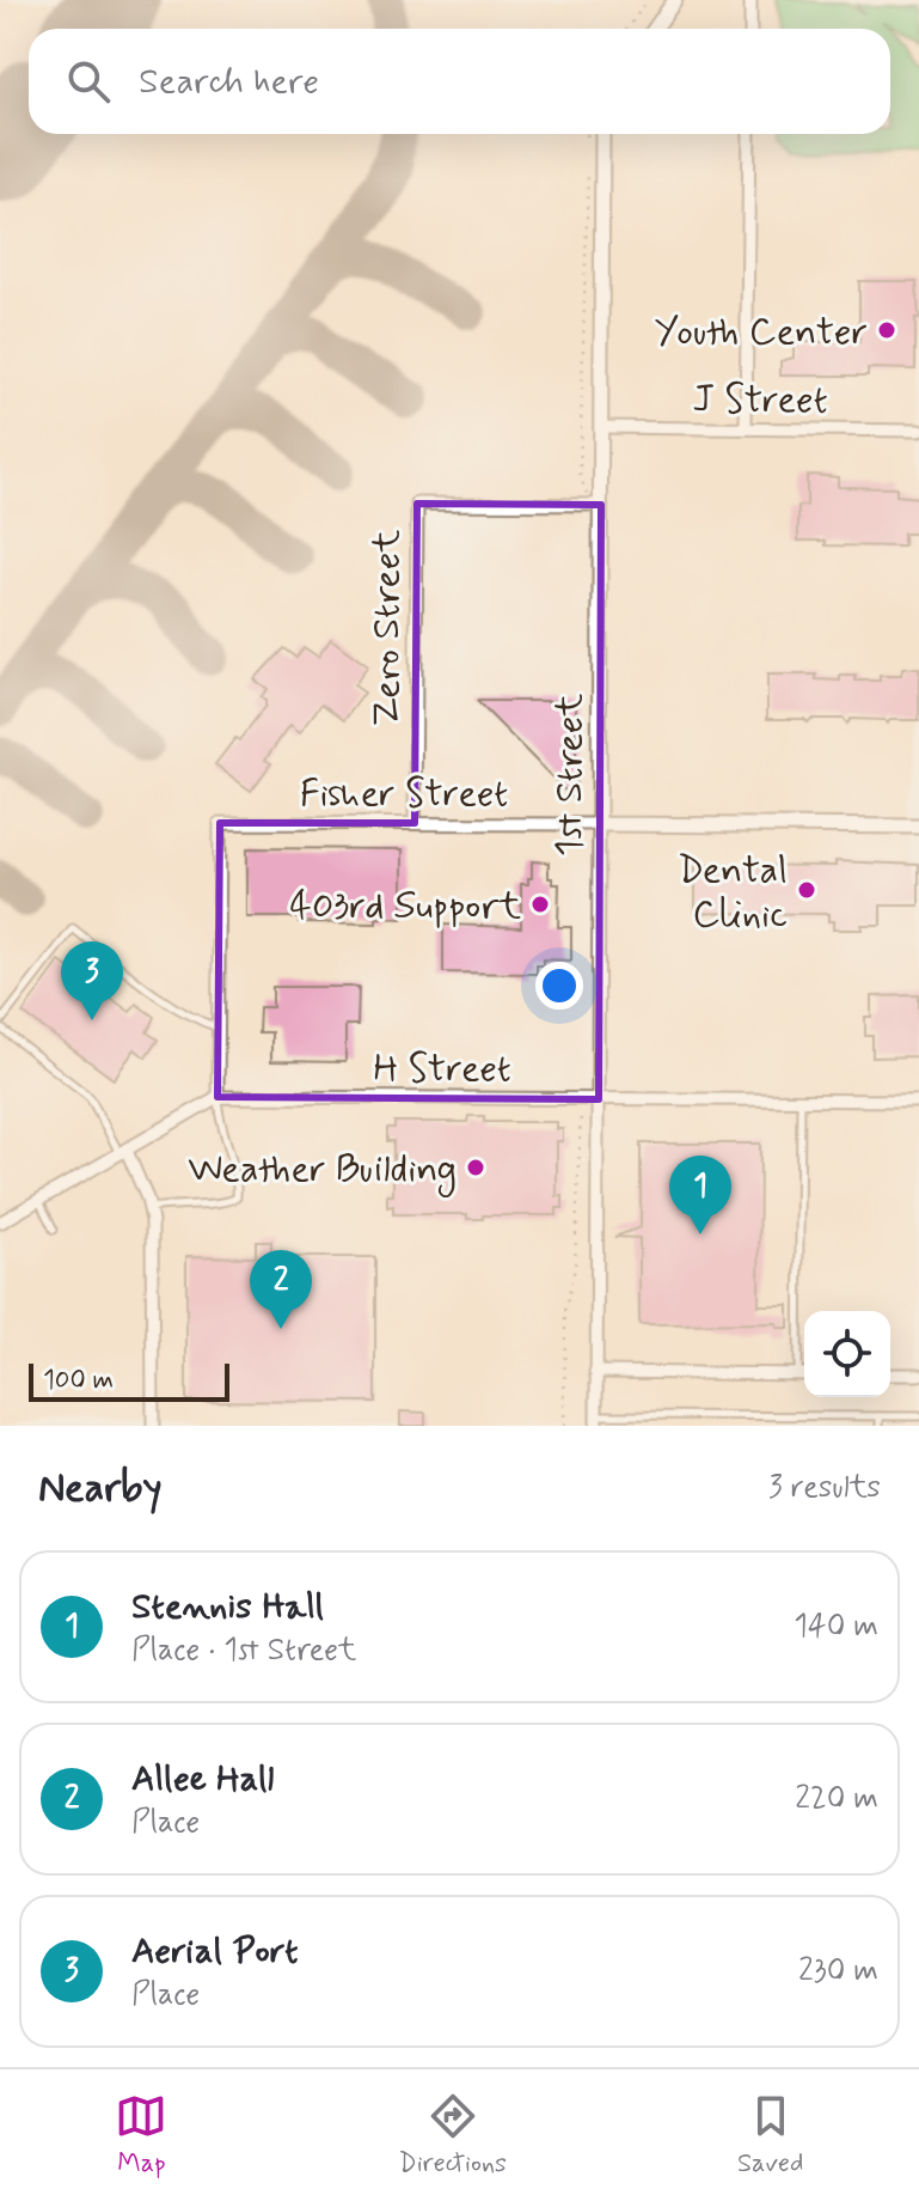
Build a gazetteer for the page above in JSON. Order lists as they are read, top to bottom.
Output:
{
  "streets": {
    "street": [
      "J Street",
      "Zero Street",
      "1st Street",
      "Fisher Street",
      "H Street"
    ]
  },
  "crossings": [
    ["J Street", "1st Street"],
    ["Zero Street", "1st Street"],
    ["Zero Street", "Fisher Street"],
    ["1st Street", "Fisher Street"],
    ["1st Street", "H Street"],
    ["Fisher Street", "H Street"]
  ],
  "places": [
    "Youth Center",
    "Dental Clinic",
    "403rd Support",
    "Weather Building"
  ],
  "scale_bar": "100 m",
  "page": {
    "search": "Search here",
    "pins": ["3", "1", "2"],
    "scale": "100 m",
    "heading": ["Nearby", "3 results"],
    "list": [
      {
        "mark": "1",
        "name": "Stennis Hall",
        "note": "Place · 1st Street",
        "value": "140 m"
      },
      {
        "mark": "2",
        "name": "Allee Hall",
        "note": "Place",
        "value": "220 m"
      },
      {
        "mark": "3",
        "name": "Aerial Port",
        "note": "Place",
        "value": "230 m"
      }
    ],
    "nav": ["Map", "Directions", "Saved"]
  }
}
